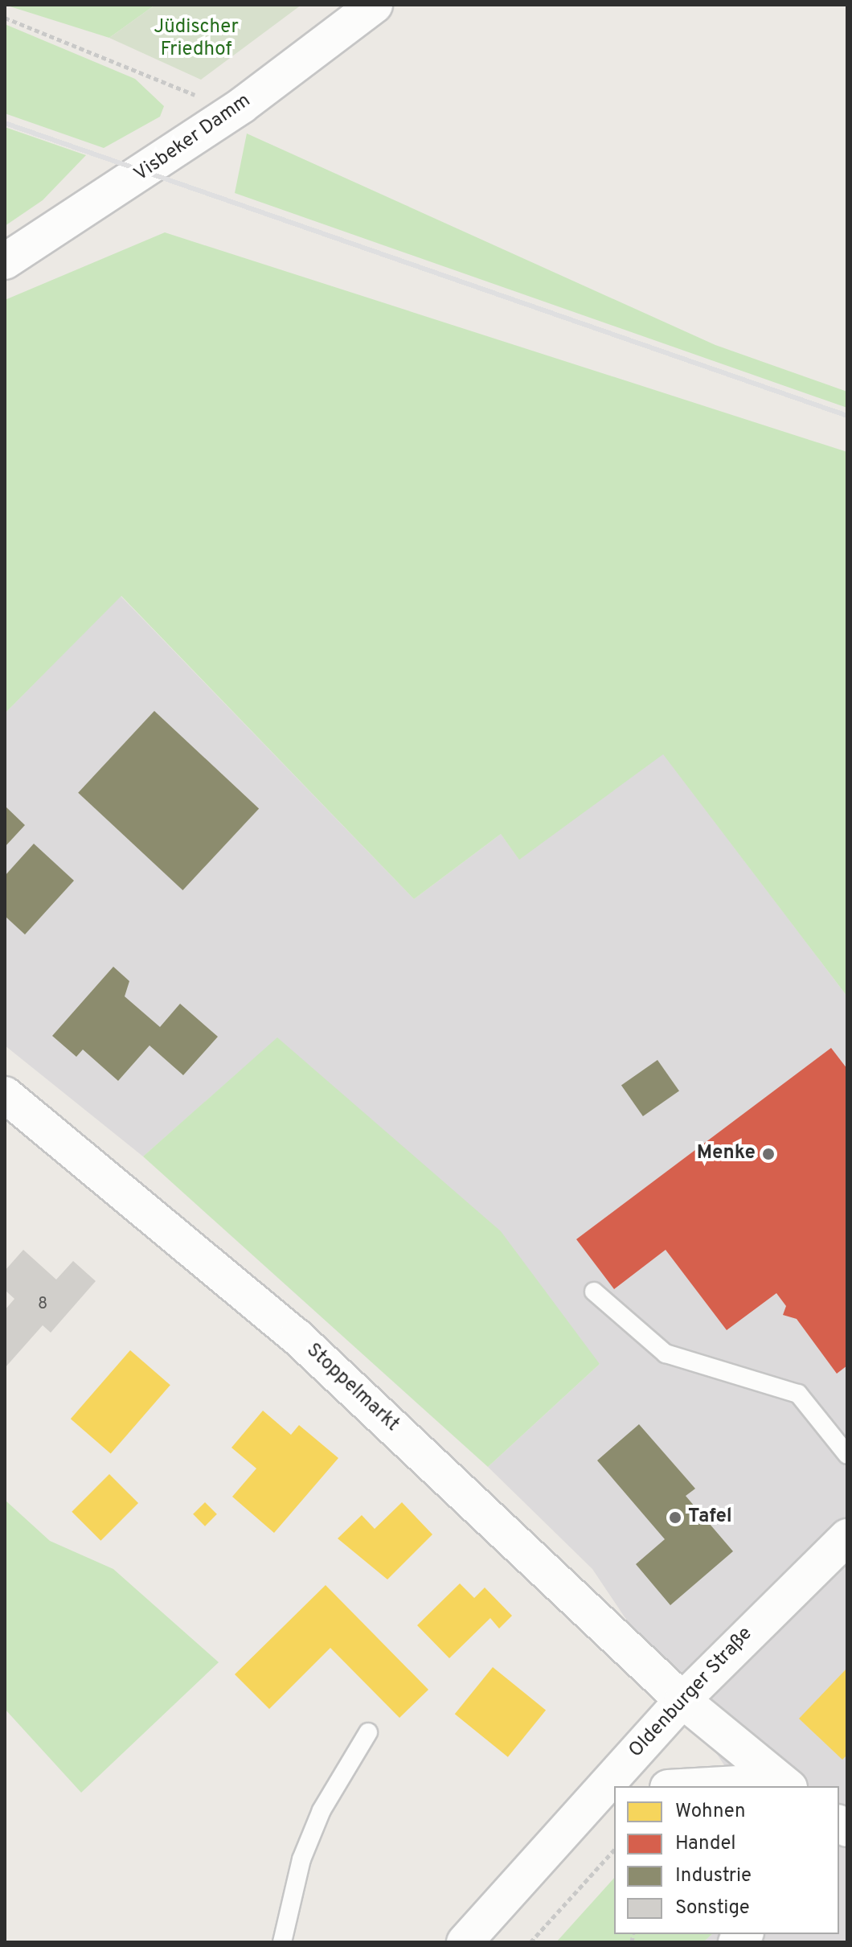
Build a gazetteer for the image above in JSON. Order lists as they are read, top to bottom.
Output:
{
  "streets": {
    "street": ["Visbeker Damm", "Stoppelmarkt", "Oldenburger Straße"]
  },
  "crossings": [
    ["Stoppelmarkt", "Oldenburger Straße"]
  ],
  "parks": ["Jüdischer Friedhof"],
  "places": ["Menke", "Tafel"],
  "house_numbers": ["8"],
  "legend": [
    "Wohnen",
    "Handel",
    "Industrie",
    "Sonstige"
  ]
}
